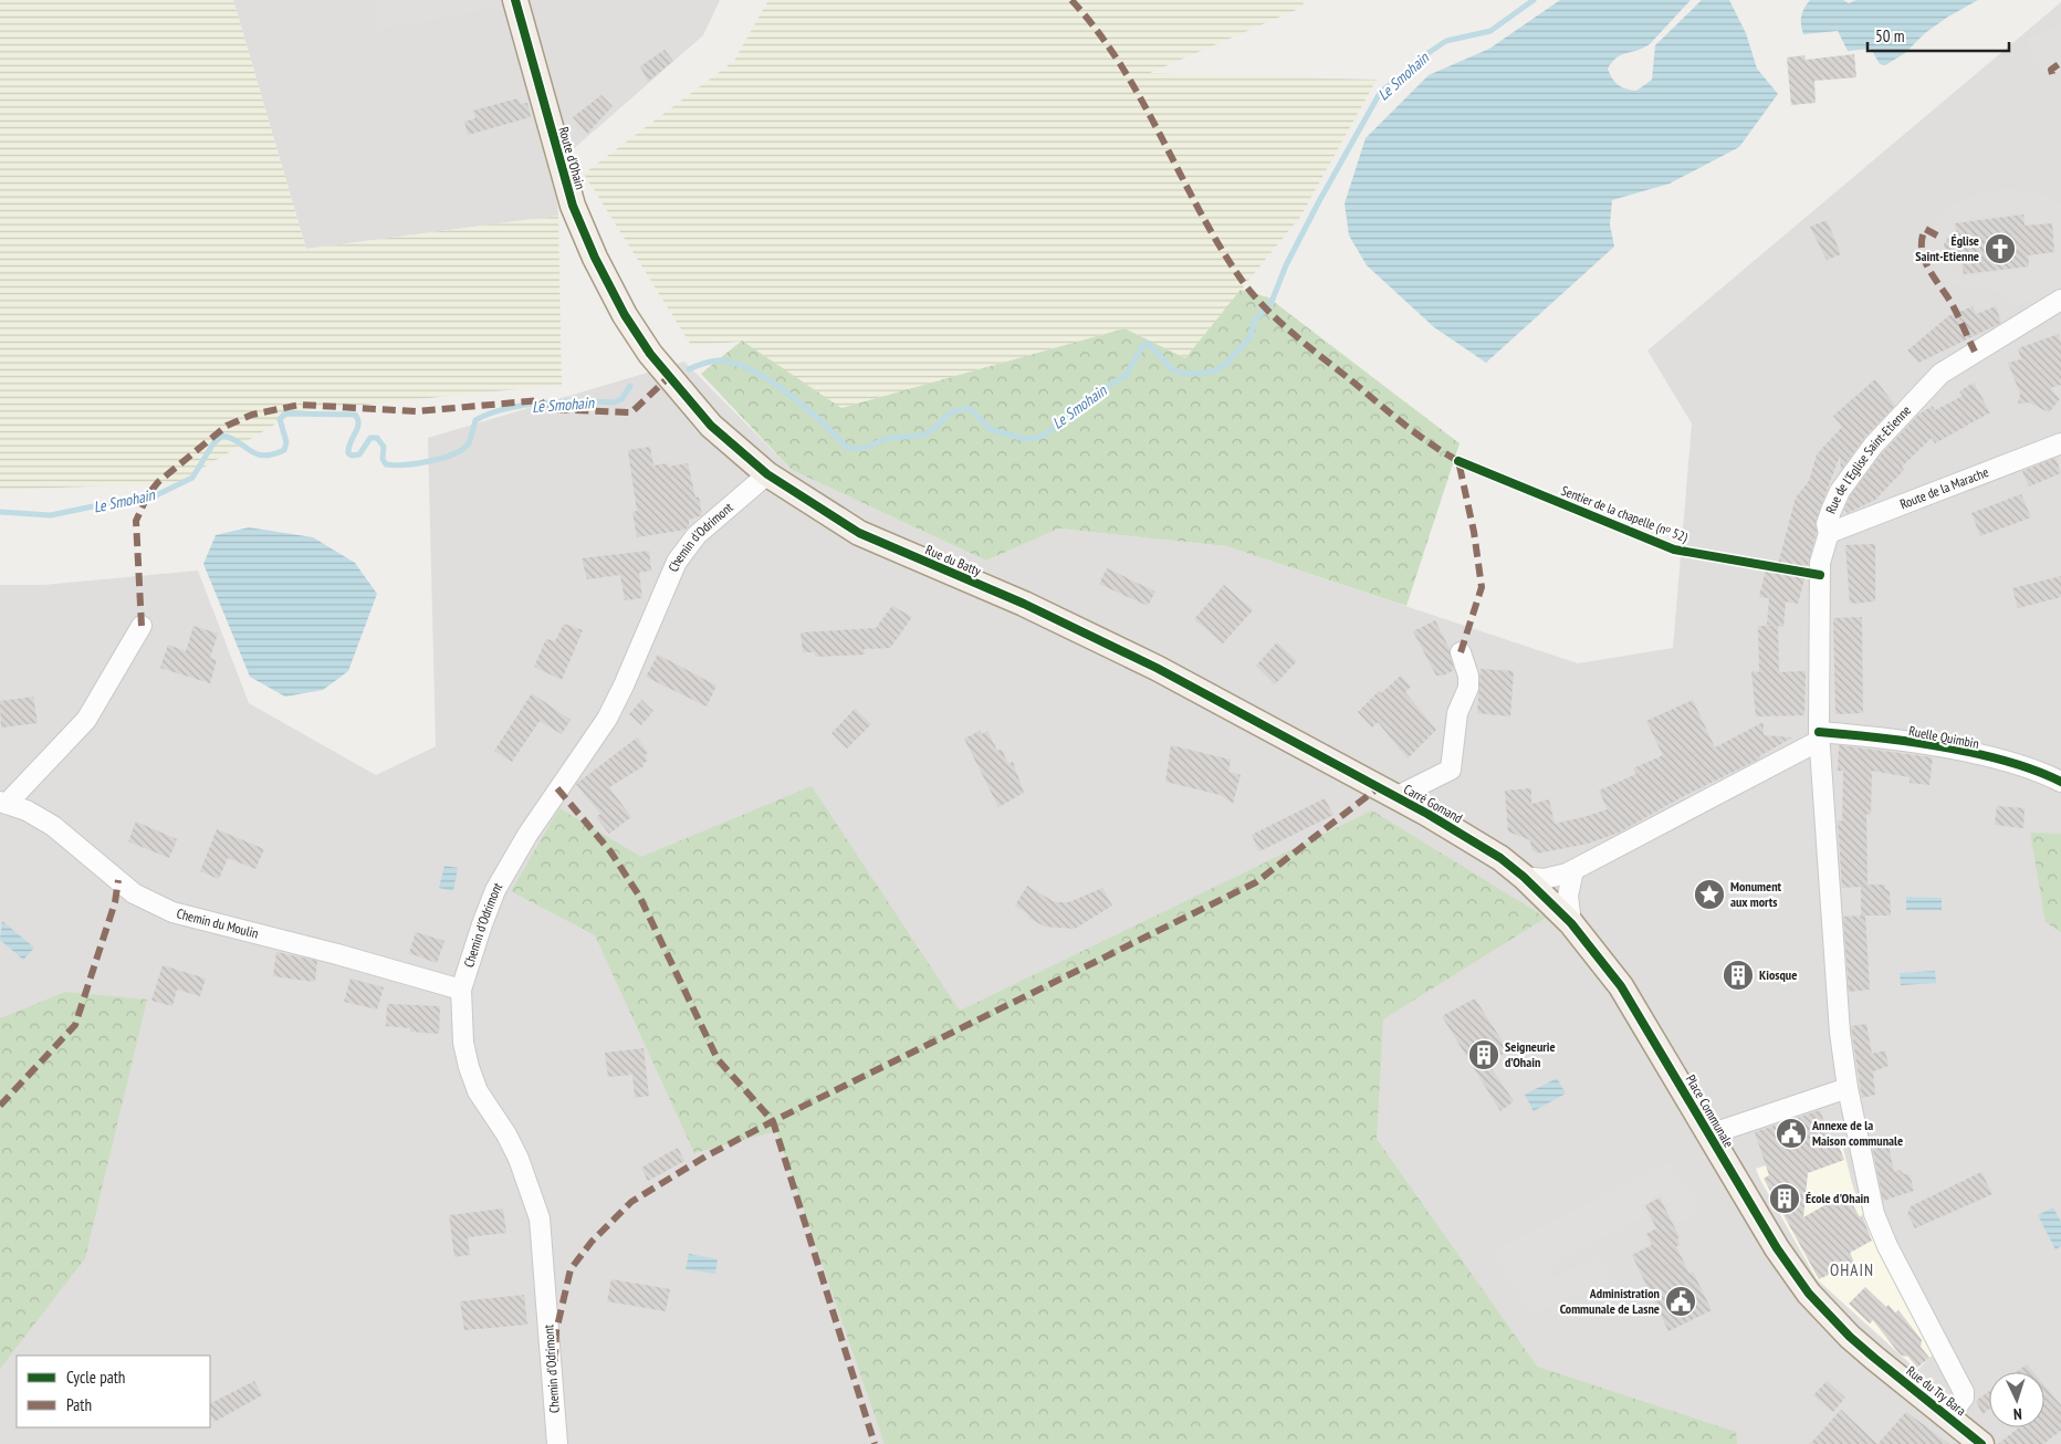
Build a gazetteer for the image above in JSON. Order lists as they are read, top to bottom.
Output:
{
  "streets": {
    "main road": [
      "Route d'Ohain",
      "Rue du Batty",
      "Carré Gomand",
      "Place Communale",
      "Rue du Try Bara"
    ],
    "street": [
      "Rue de l'Eglise Saint-Etienne",
      "Route de la Marache",
      "Chemin d'Odrimont",
      "Ruelle Quimbin",
      "Chemin du Moulin"
    ],
    "cycle path": ["Sentier de la chapelle (nᵒ 52)"]
  },
  "crossings": [
    ["Route d'Ohain", "Rue du Batty"],
    ["Rue de l'Eglise Saint-Etienne", "Route de la Marache"],
    ["Rue de l'Eglise Saint-Etienne", "Ruelle Quimbin"],
    ["Chemin d'Odrimont", "Rue du Batty"],
    ["Chemin d'Odrimont", "Chemin du Moulin"],
    ["Rue du Batty", "Carré Gomand"],
    ["Carré Gomand", "Place Communale"],
    ["Place Communale", "Rue du Try Bara"]
  ],
  "districts": ["OHAIN"],
  "water": ["Le Smohain"],
  "places": {
    "church": ["Église Saint-Etienne"],
    "place": ["Monument aux morts"],
    "building": ["Kiosque", "Seigneurie d’Ohain", "École d'Ohain"],
    "public building": ["Annexe de la Maison communale", "Administration Communale de Lasne"]
  },
  "legend": ["Cycle path", "Path"],
  "scale_bar": "50 m",
  "north": "bottom"
}
